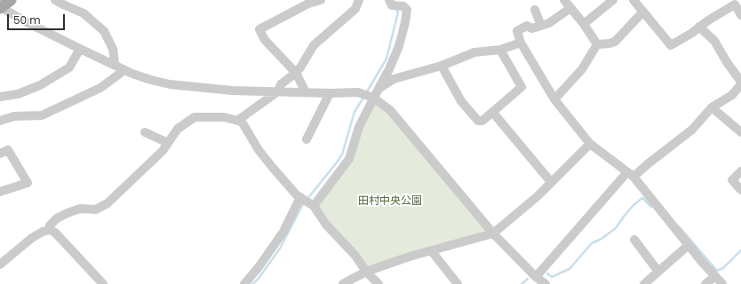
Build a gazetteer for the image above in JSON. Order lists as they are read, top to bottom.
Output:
{
  "parks": ["田村中央公園"],
  "scale_bar": "50 m"
}
